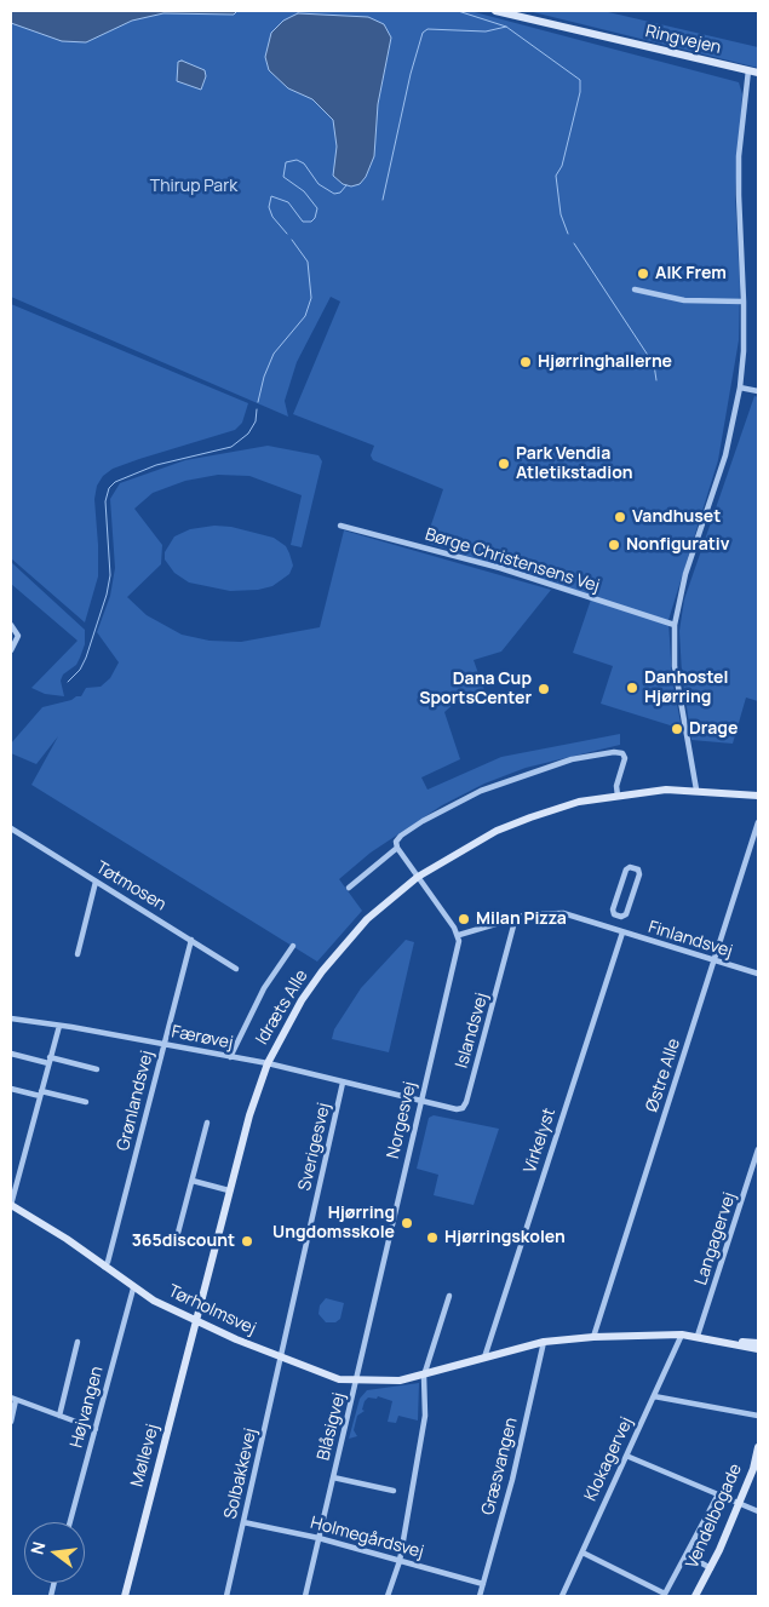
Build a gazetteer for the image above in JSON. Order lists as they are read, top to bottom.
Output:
{
  "streets": {
    "street": [
      "Ringvejen",
      "Børge Christensens Vej",
      "Tøtmosen",
      "Finlandsvej",
      "Idræts Alle",
      "Islandsvej",
      "Færøvej",
      "Østre Alle",
      "Grønlandsvej",
      "Norgesvej",
      "Virkelyst",
      "Sverigesvej",
      "Langagervej",
      "Tørholmsvej",
      "Højvangen",
      "Blåsigvej",
      "Møllevej",
      "Klokagervej",
      "Græsvangen",
      "Solbakkevej",
      "Vendelbogade",
      "Holmegårdsvej"
    ]
  },
  "crossings": [
    ["Tøtmosen", "Grønlandsvej"],
    ["Finlandsvej", "Islandsvej"],
    ["Finlandsvej", "Østre Alle"],
    ["Finlandsvej", "Norgesvej"],
    ["Finlandsvej", "Virkelyst"],
    ["Idræts Alle", "Færøvej"],
    ["Idræts Alle", "Tørholmsvej"],
    ["Idræts Alle", "Møllevej"],
    ["Islandsvej", "Færøvej"],
    ["Islandsvej", "Norgesvej"],
    ["Færøvej", "Grønlandsvej"],
    ["Færøvej", "Norgesvej"],
    ["Færøvej", "Sverigesvej"],
    ["Østre Alle", "Tørholmsvej"],
    ["Grønlandsvej", "Tørholmsvej"],
    ["Norgesvej", "Tørholmsvej"],
    ["Norgesvej", "Blåsigvej"],
    ["Virkelyst", "Tørholmsvej"],
    ["Sverigesvej", "Tørholmsvej"],
    ["Sverigesvej", "Solbakkevej"],
    ["Langagervej", "Tørholmsvej"],
    ["Tørholmsvej", "Højvangen"],
    ["Tørholmsvej", "Blåsigvej"],
    ["Tørholmsvej", "Møllevej"],
    ["Tørholmsvej", "Klokagervej"],
    ["Tørholmsvej", "Græsvangen"],
    ["Tørholmsvej", "Solbakkevej"],
    ["Blåsigvej", "Holmegårdsvej"],
    ["Græsvangen", "Holmegårdsvej"],
    ["Solbakkevej", "Holmegårdsvej"]
  ],
  "parks": ["Thirup Park"],
  "places": [
    "AIK Frem",
    "Hjørringhallerne",
    "Park Vendia Atletikstadion",
    "Vandhuset",
    "Nonfigurativ",
    "Danhostel Hjørring",
    "Dana Cup SportsCenter",
    "Drage",
    "Milan Pizza",
    "Hjørring Ungdomsskole",
    "Hjørringskolen",
    "365discount"
  ],
  "north": "left"
}
